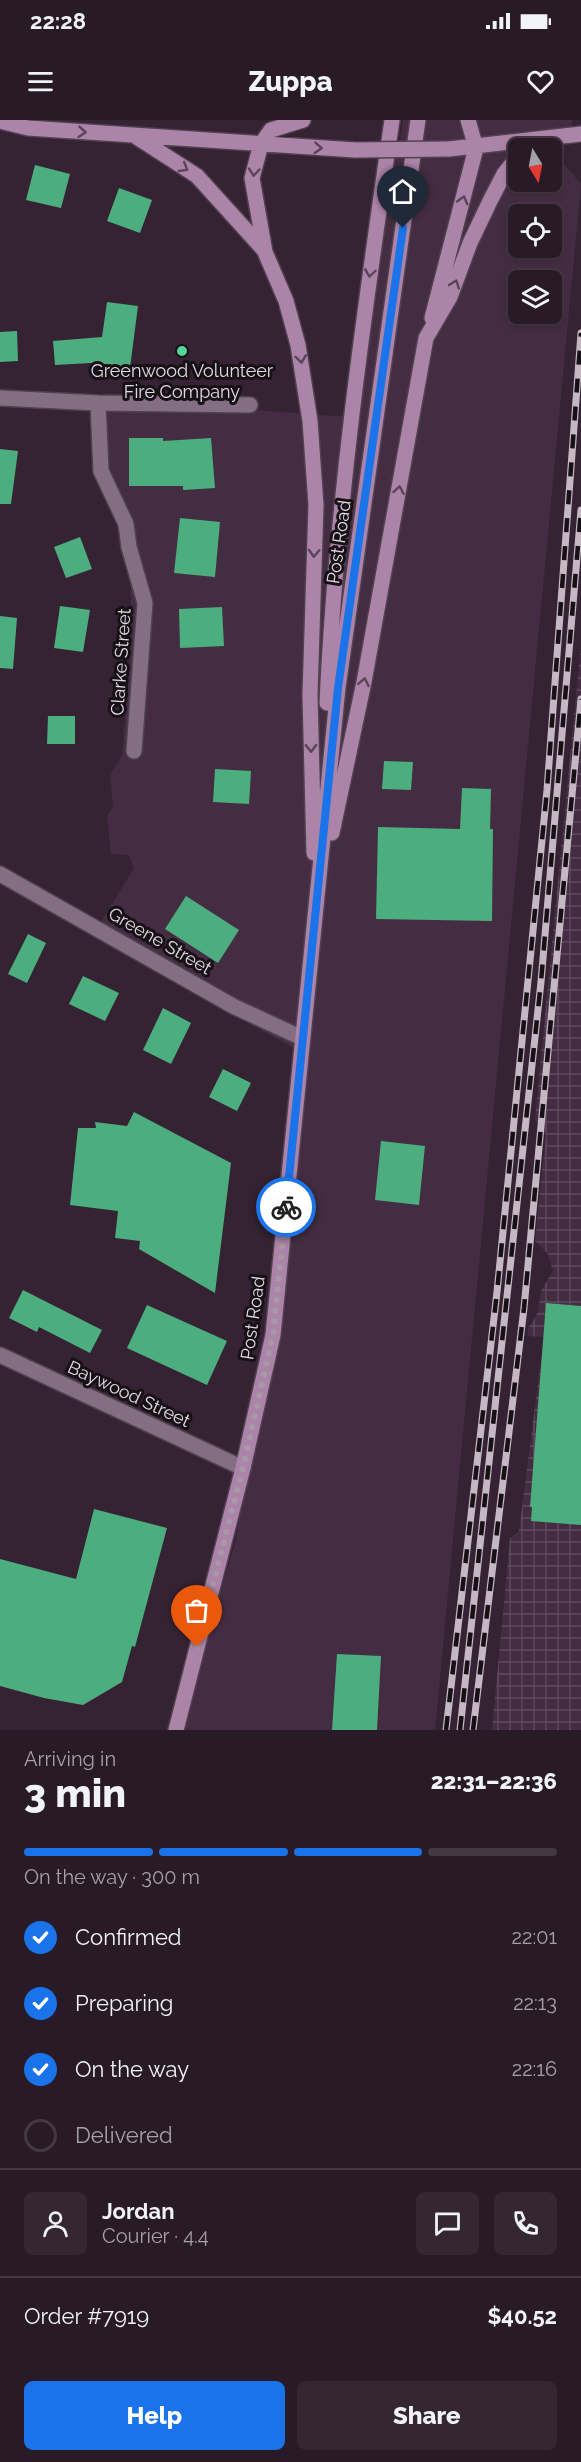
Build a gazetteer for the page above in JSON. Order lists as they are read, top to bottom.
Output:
{
  "streets": {
    "main road": ["Post Road"],
    "street": ["Clarke Street", "Greene Street", "Baywood Street"]
  },
  "crossings": [
    ["Post Road", "Greene Street"],
    ["Post Road", "Baywood Street"]
  ],
  "places": ["Greenwood Volunteer Fire Company"],
  "north": "bottom",
  "page": {
    "status": "22:28",
    "header": "Zuppa",
    "heading": ["3 min", "Arriving in", "22:31–22:36"],
    "panel": [
      "Jordan",
      "Courier · 4.4",
      "Order #7919",
      "$40.52"
    ],
    "bar": "On the way · 300 m",
    "list": [
      ["Confirmed", "22:01"],
      ["Preparing", "22:13"],
      ["On the way", "22:16"],
      "Delivered"
    ],
    "buttons": ["Help", "Share"]
  }
}
